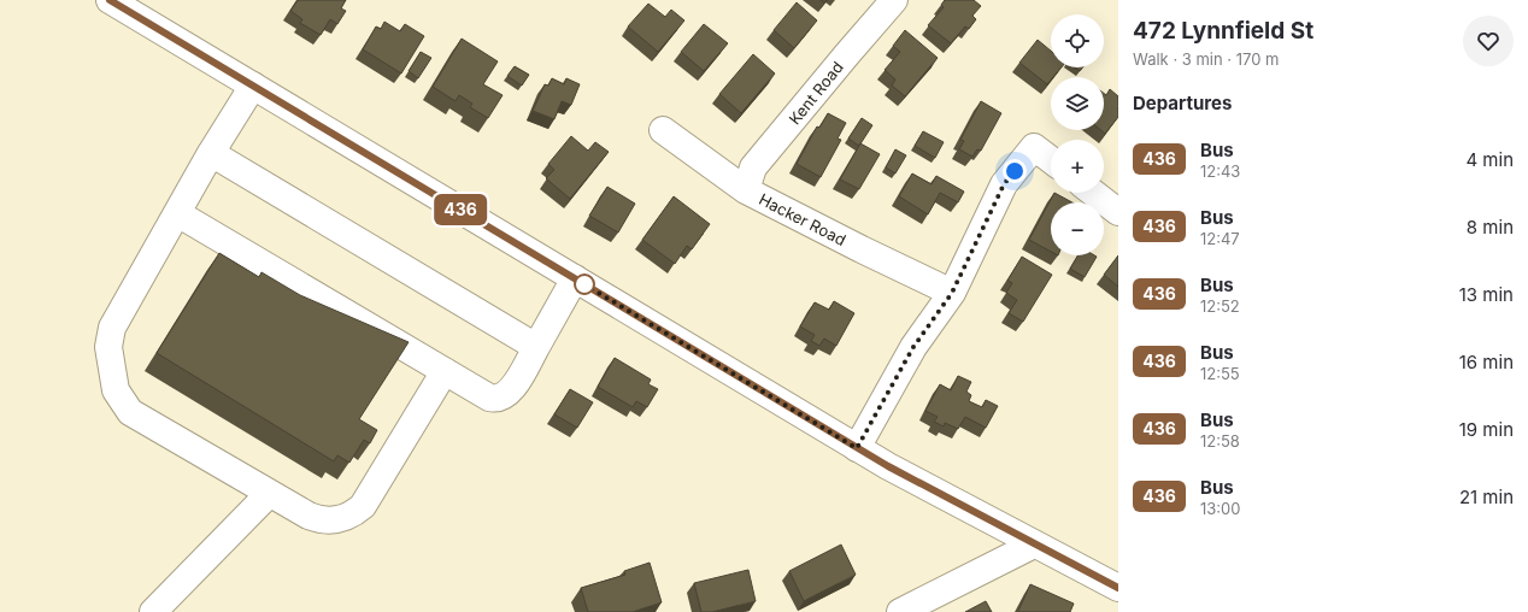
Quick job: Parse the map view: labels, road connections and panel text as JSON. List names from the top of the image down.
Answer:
{
  "streets": {
    "main road": ["Kent Road", "Hacker Road"]
  },
  "crossings": [
    ["Kent Road", "Hacker Road"]
  ],
  "lines": ["bus line 436"],
  "page": {
    "on_map": "436",
    "heading": [
      ["472 Lynnfield St", "Walk · 3 min · 170 m"],
      "Departures"
    ],
    "map_buttons": ["+", "−"],
    "list": [
      {
        "mark": "436",
        "name": "Bus",
        "note": "12:43",
        "value": "4 min"
      },
      {
        "mark": "436",
        "name": "Bus",
        "note": "12:47",
        "value": "8 min"
      },
      {
        "mark": "436",
        "name": "Bus",
        "note": "12:52",
        "value": "13 min"
      },
      {
        "mark": "436",
        "name": "Bus",
        "note": "12:55",
        "value": "16 min"
      },
      {
        "mark": "436",
        "name": "Bus",
        "note": "12:58",
        "value": "19 min"
      },
      {
        "mark": "436",
        "name": "Bus",
        "note": "13:00",
        "value": "21 min"
      }
    ]
  }
}
